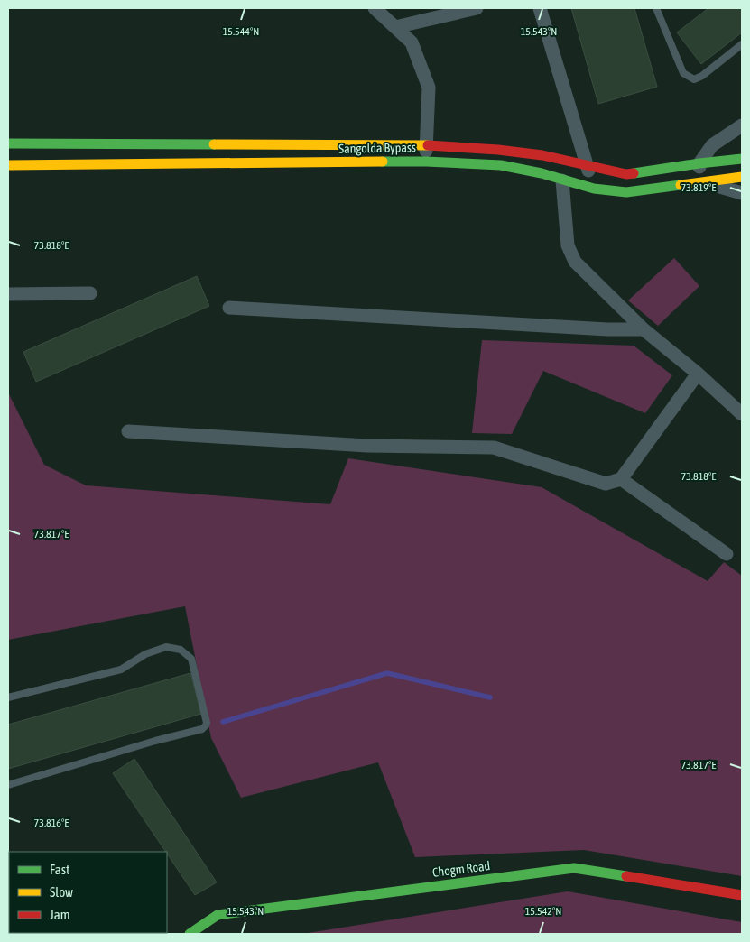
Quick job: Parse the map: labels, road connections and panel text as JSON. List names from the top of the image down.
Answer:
{
  "streets": {
    "main road": ["Sangolda Bypass", "Chogm Road"]
  },
  "legend": ["Fast", "Slow", "Jam"],
  "coordinates": [
    "15.544°N",
    "15.543°N",
    "73.819°E",
    "73.818°E",
    "73.817°E",
    "73.816°E",
    "15.542°N"
  ]
}
